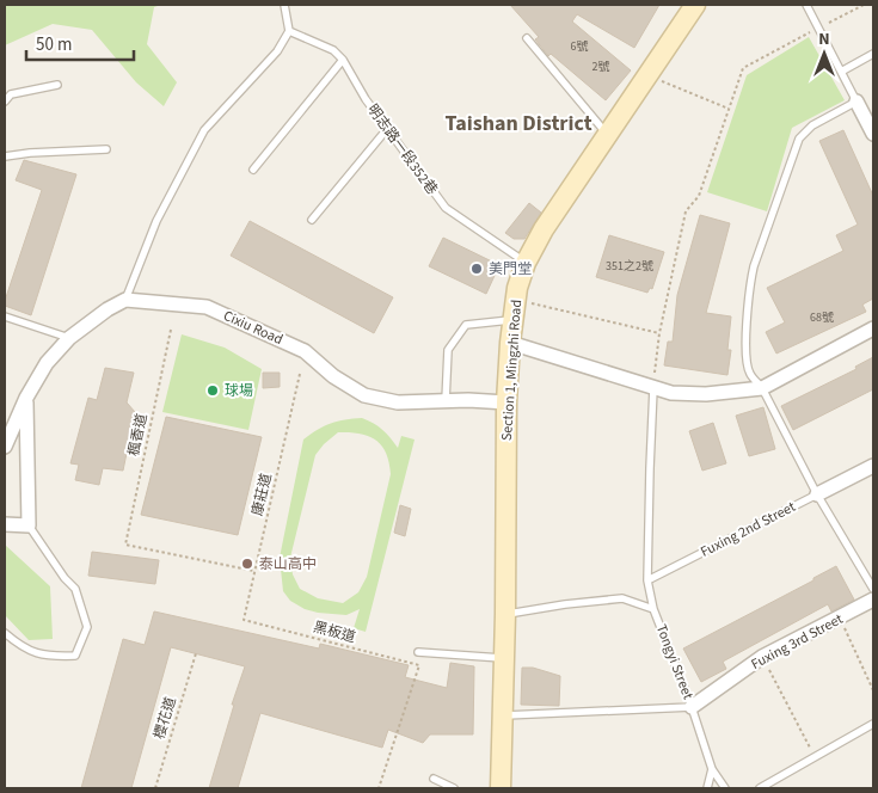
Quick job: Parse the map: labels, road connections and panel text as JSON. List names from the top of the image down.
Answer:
{
  "streets": {
    "main road": ["Section 1, Mingzhi Road"],
    "street": ["Cixiu Road", "Fuxing 2nd Street", "Fuxing 3rd Street"],
    "lane": ["明志路一段352巷", "Tongyi Street"],
    "path": [
      "楓香道",
      "康莊道",
      "黑板道",
      "櫻花道"
    ]
  },
  "crossings": [
    ["明志路一段352巷", "Section 1, Mingzhi Road"],
    ["Cixiu Road", "Section 1, Mingzhi Road"],
    ["Section 1, Mingzhi Road", "Tongyi Street"],
    ["楓香道", "康莊道"],
    ["康莊道", "黑板道"],
    ["Fuxing 3rd Street", "Tongyi Street"]
  ],
  "districts": ["Taishan District"],
  "places": ["美門堂", "球場", "泰山高中"],
  "house_numbers": [
    "6號",
    "2號",
    "351之2號",
    "68號"
  ],
  "scale_bar": "50 m",
  "north": "top"
}
